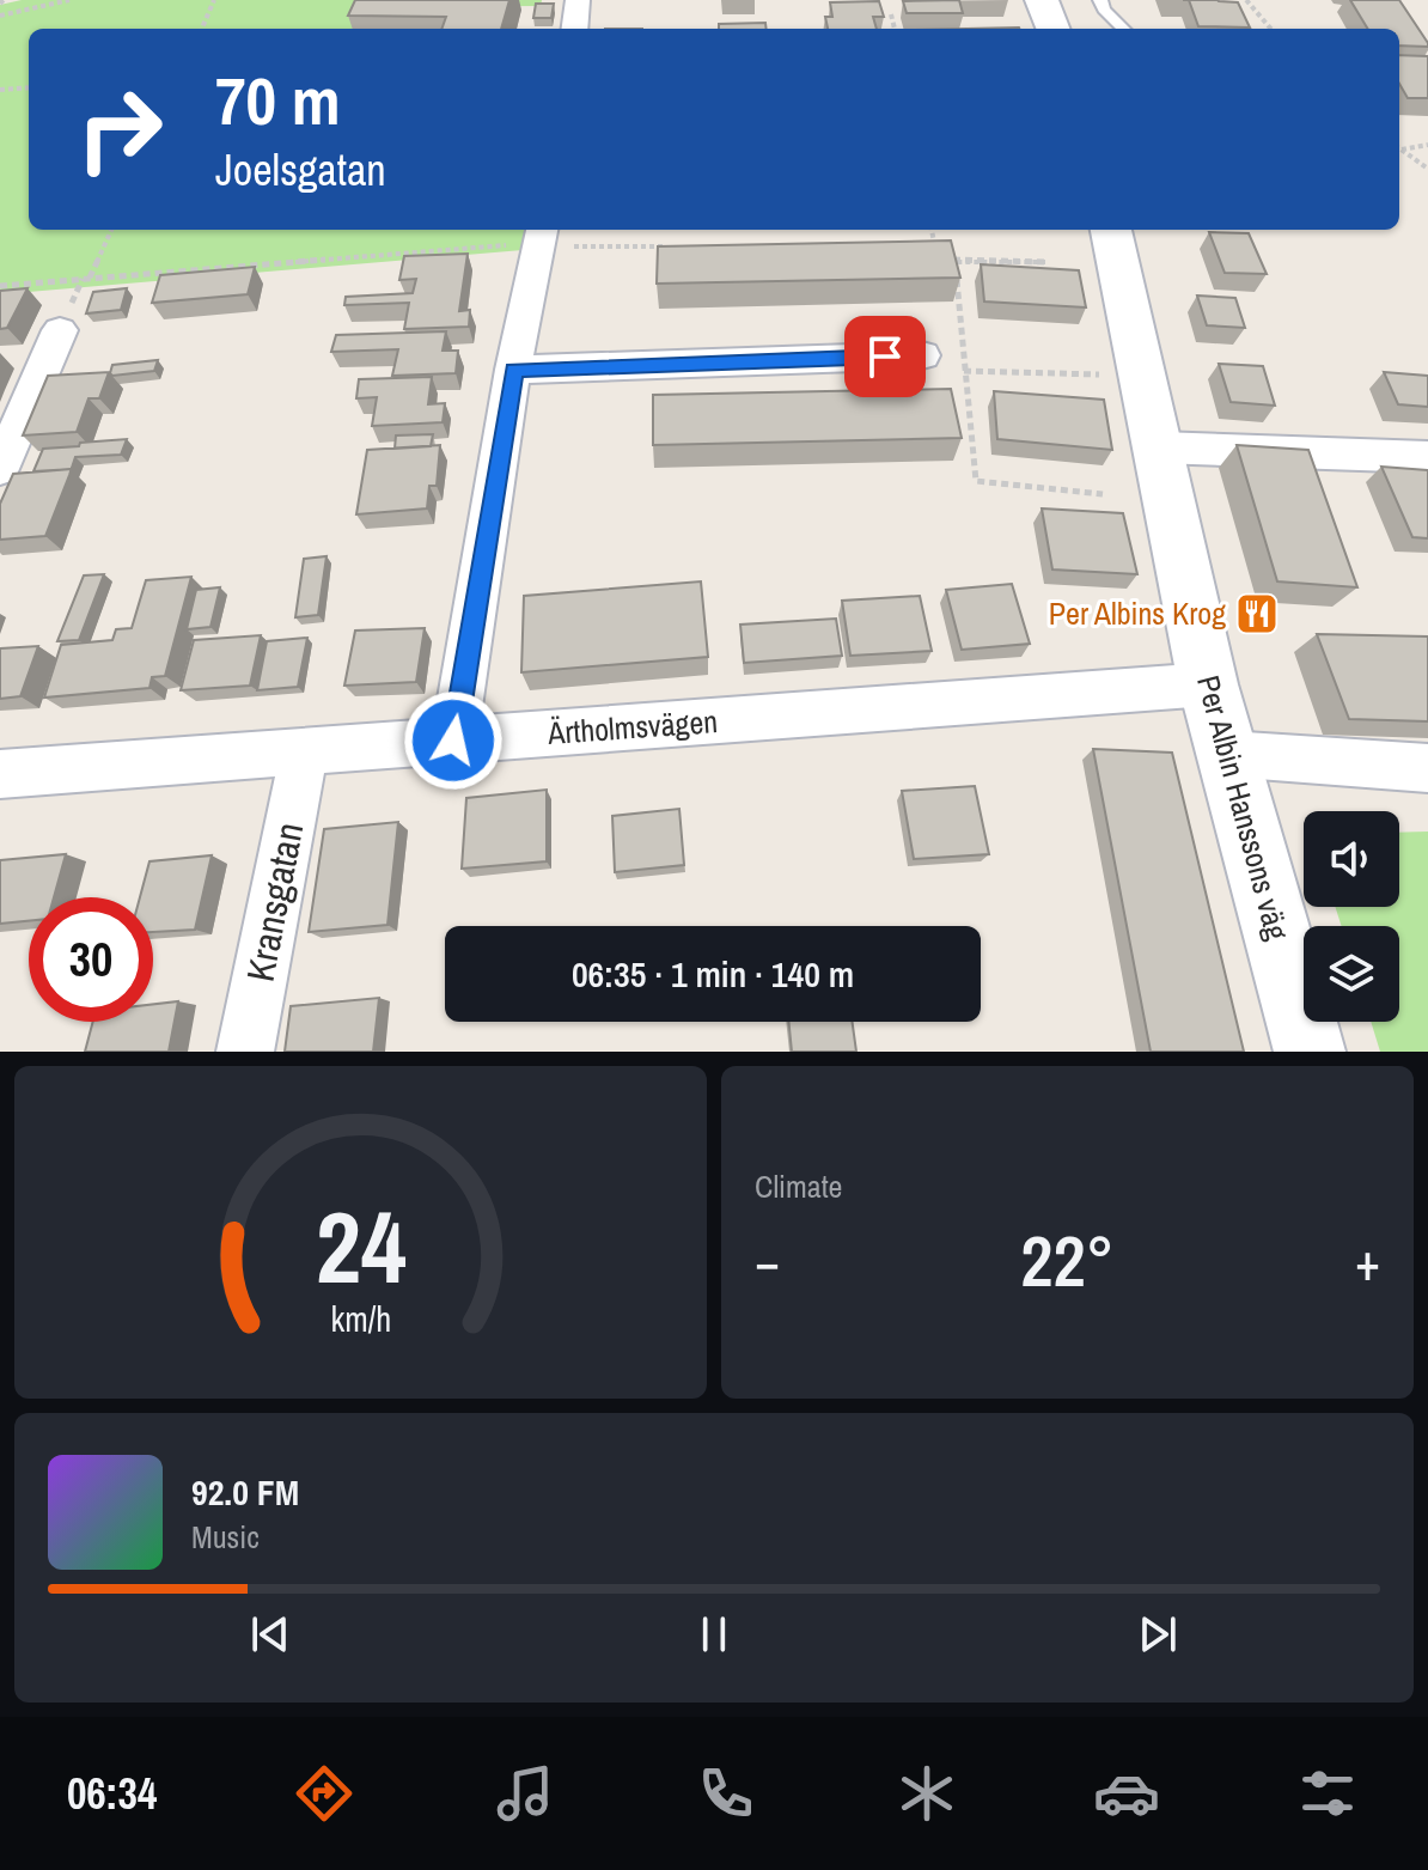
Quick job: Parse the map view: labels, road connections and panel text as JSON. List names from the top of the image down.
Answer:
{
  "streets": {
    "street": ["Ärtholmsvägen", "Per Albin Hanssons väg", "Kransgatan"]
  },
  "crossings": [
    ["Ärtholmsvägen", "Per Albin Hanssons väg"],
    ["Ärtholmsvägen", "Kransgatan"]
  ],
  "places": {
    "restaurant": ["Per Albins Krog"]
  },
  "page": {
    "turn": ["70 m", "Joelsgatan"],
    "limit": "30",
    "trip": "06:35 · 1 min · 140 m",
    "tile": "Climate",
    "heat": ["−", "22°", "+"],
    "song": ["92.0 FM", "Music"],
    "tabs": "06:34",
    "gauge": ["24", "km/h"]
  }
}
